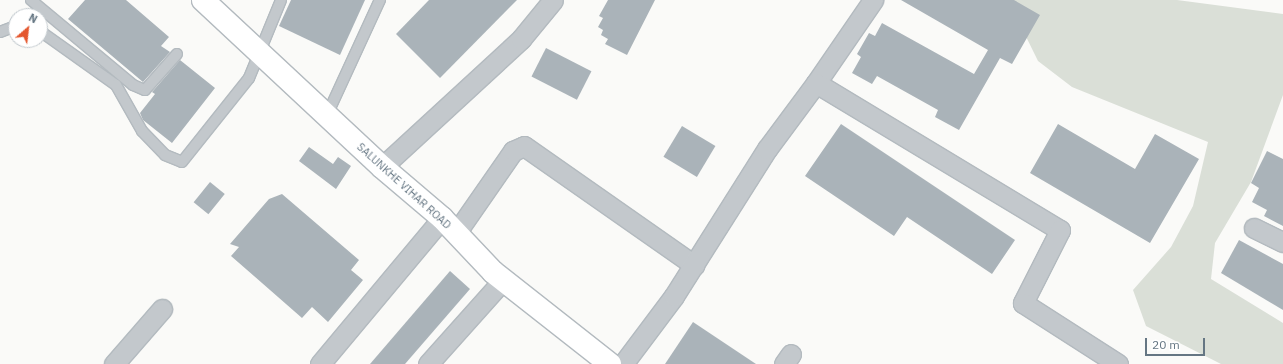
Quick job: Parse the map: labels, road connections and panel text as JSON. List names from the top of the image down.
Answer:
{
  "streets": {
    "street": ["SALUNKHE VIHAR ROAD"]
  },
  "scale_bar": "20 m",
  "north": "top right"
}
